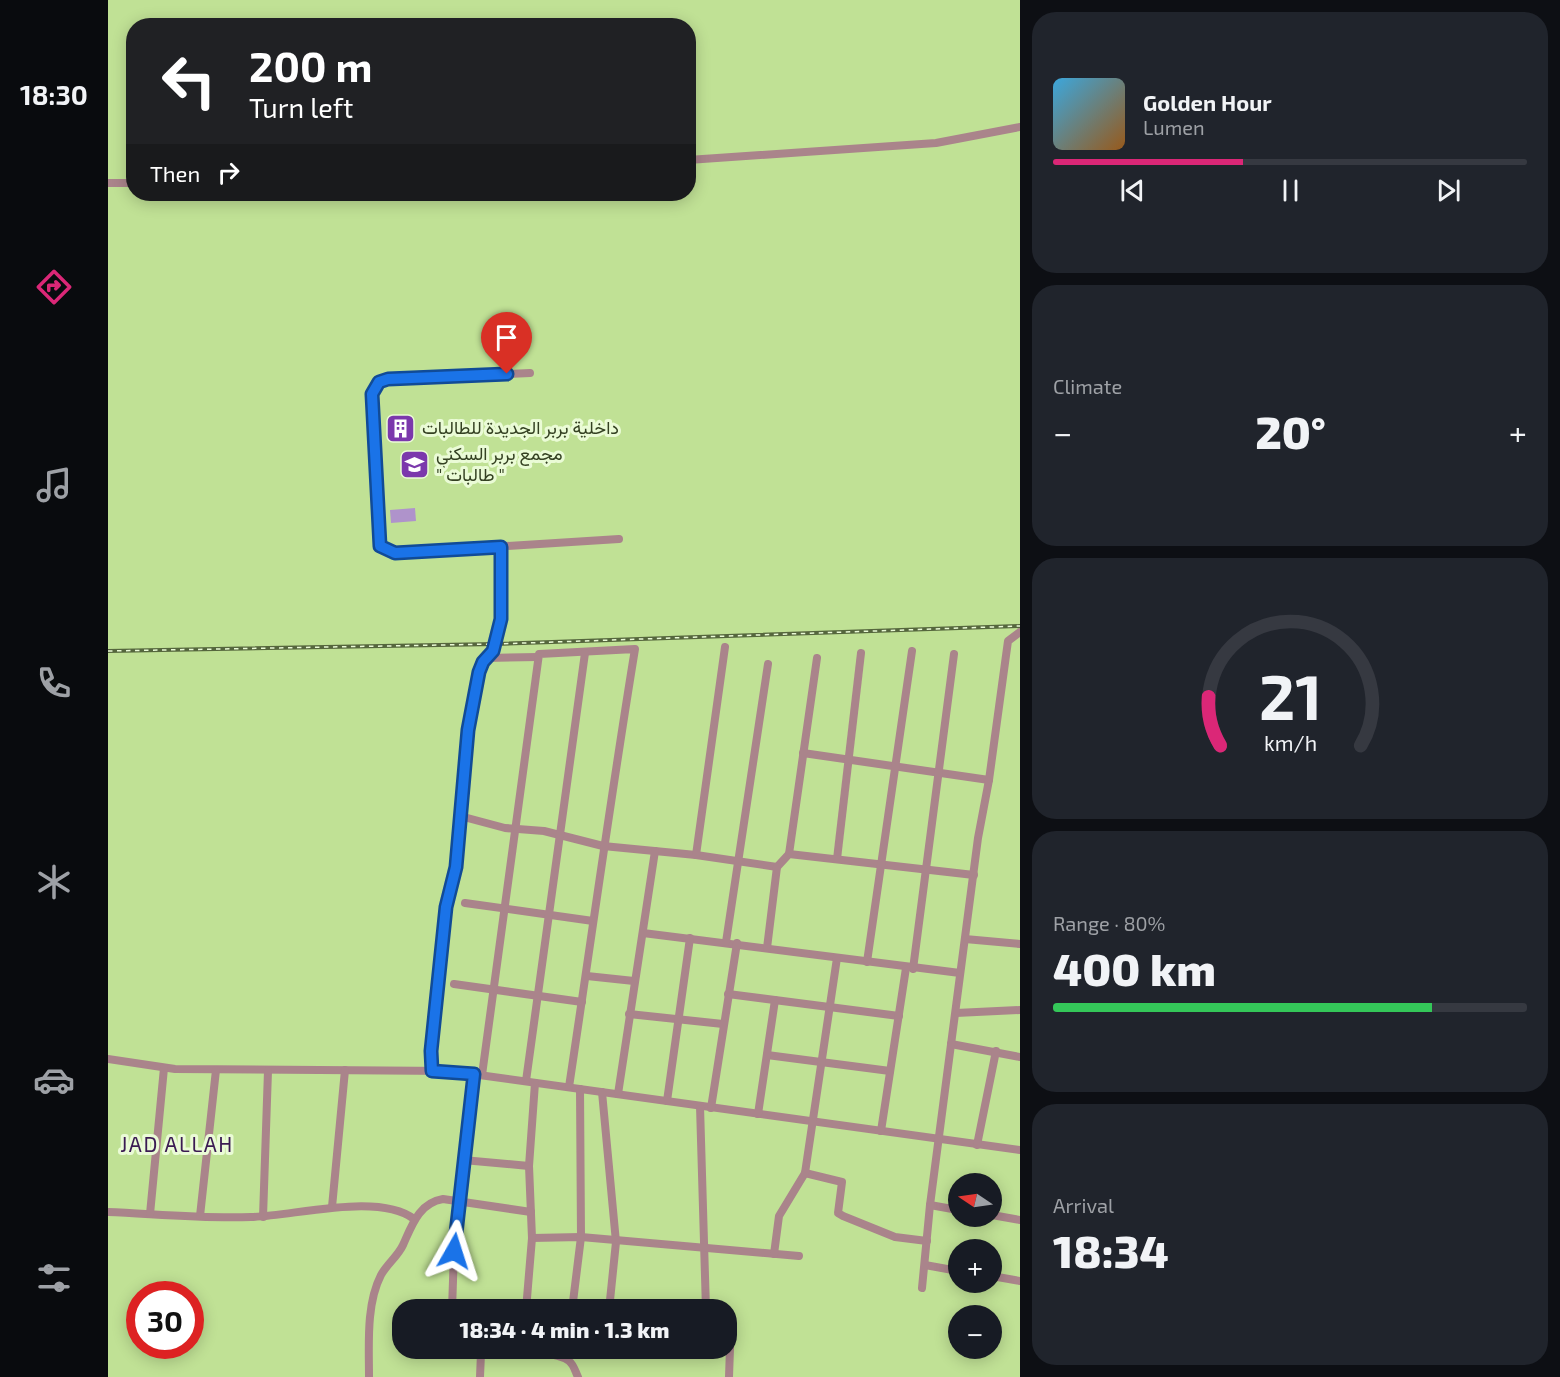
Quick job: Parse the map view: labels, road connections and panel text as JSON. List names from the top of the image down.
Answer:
{
  "districts": ["JAD ALLAH"],
  "places": {
    "building": ["داخلية بربر الجديدة للطالبات"],
    "school or university": ["مجمع بربر السكني \" طالبات \""]
  },
  "north": "left",
  "page": {
    "tabs": "18:30",
    "turn": ["200 m", "Turn left"],
    "song": ["Golden Hour", "Lumen"],
    "then": "Then",
    "tile": [
      "Climate",
      ["Range · 80%", "400 km"],
      ["Arrival", "18:34"]
    ],
    "heat": ["−", "20°", "+"],
    "map_buttons": ["+", "−"],
    "limit": "30",
    "trip": "18:34 · 4 min · 1.3 km",
    "gauge": ["21", "km/h"]
  }
}
